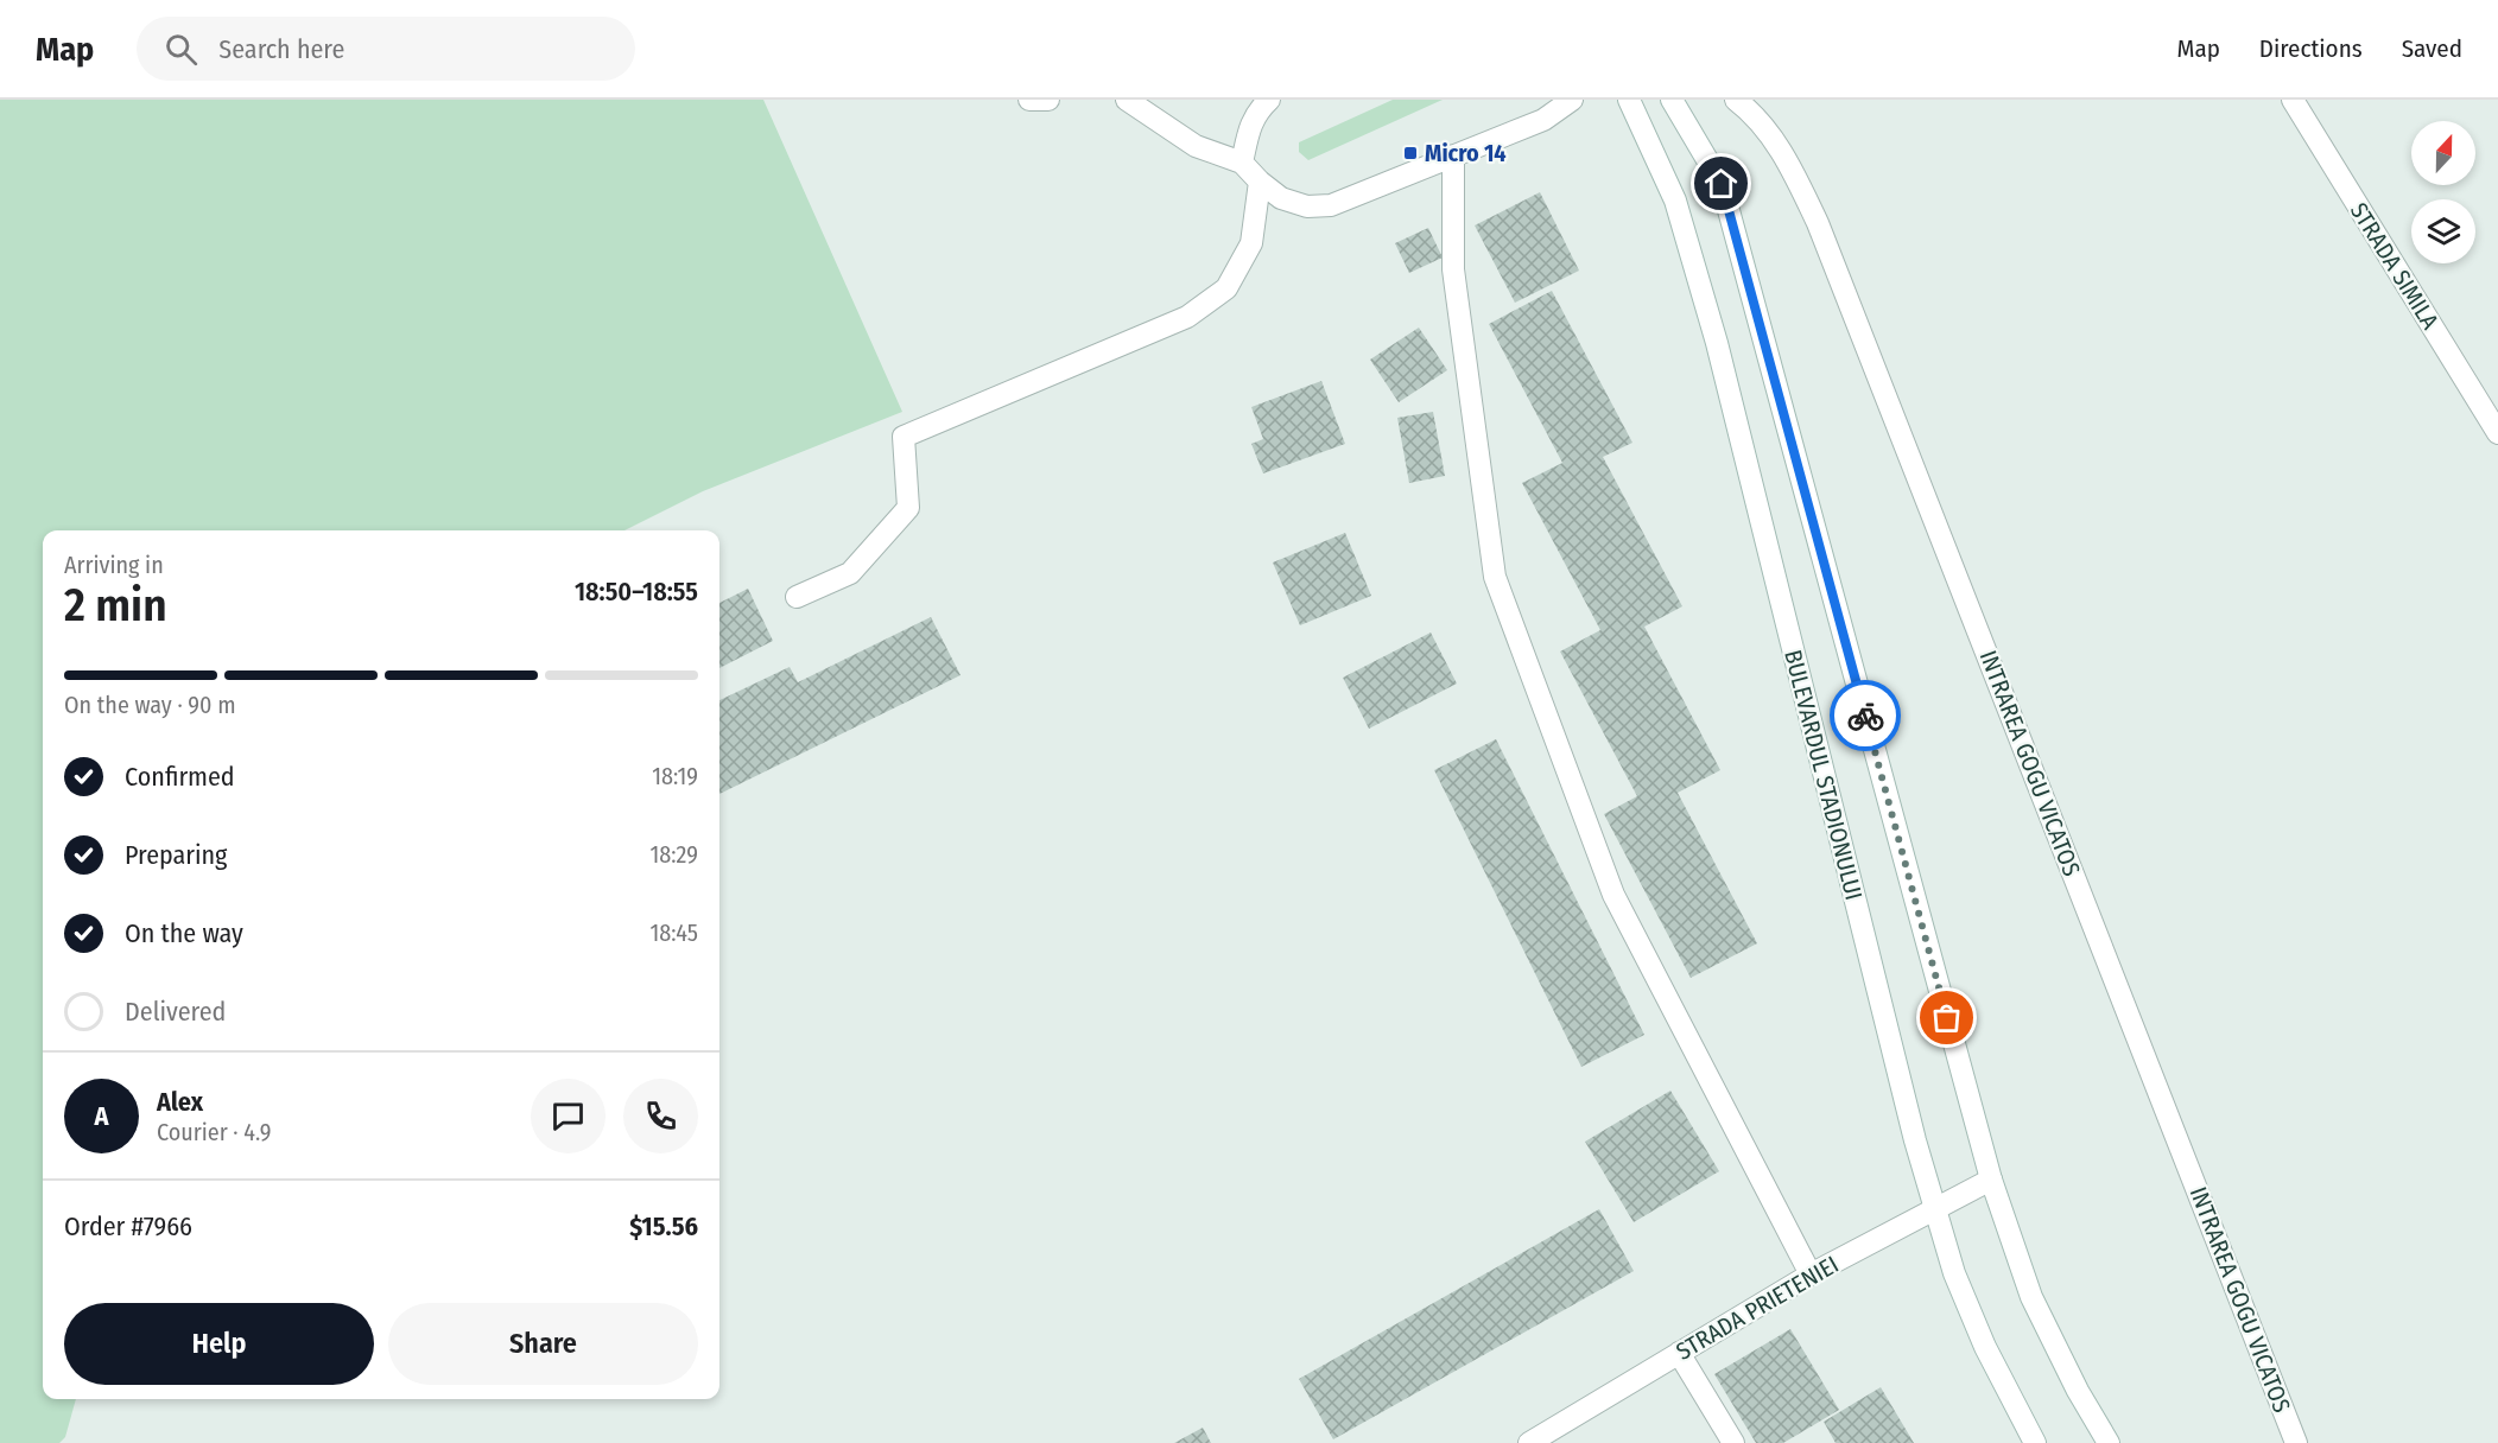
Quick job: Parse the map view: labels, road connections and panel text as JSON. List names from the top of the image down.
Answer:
{
  "streets": {
    "main road": [
      "STRADA SIMILA",
      "INTRAREA GOGU VICATOS",
      "BULEVARDUL STADIONULUI",
      "STRADA PRIETENIEI"
    ]
  },
  "crossings": [
    ["BULEVARDUL STADIONULUI", "STRADA PRIETENIEI"]
  ],
  "places": {
    "transit": ["Micro 14"]
  },
  "north": "top",
  "page": {
    "header": "Map",
    "search": "Search here",
    "nav": ["Map", "Directions", "Saved"],
    "heading": ["2 min", "Arriving in", "18:50–18:55"],
    "panel": [
      "Alex",
      "Courier · 4.9",
      "Order #7966",
      "$15.56"
    ],
    "bar": "On the way · 90 m",
    "list": [
      ["Confirmed", "18:19"],
      ["Preparing", "18:29"],
      ["On the way", "18:45"],
      "Delivered"
    ],
    "round": "A",
    "buttons": ["Help", "Share"]
  }
}
